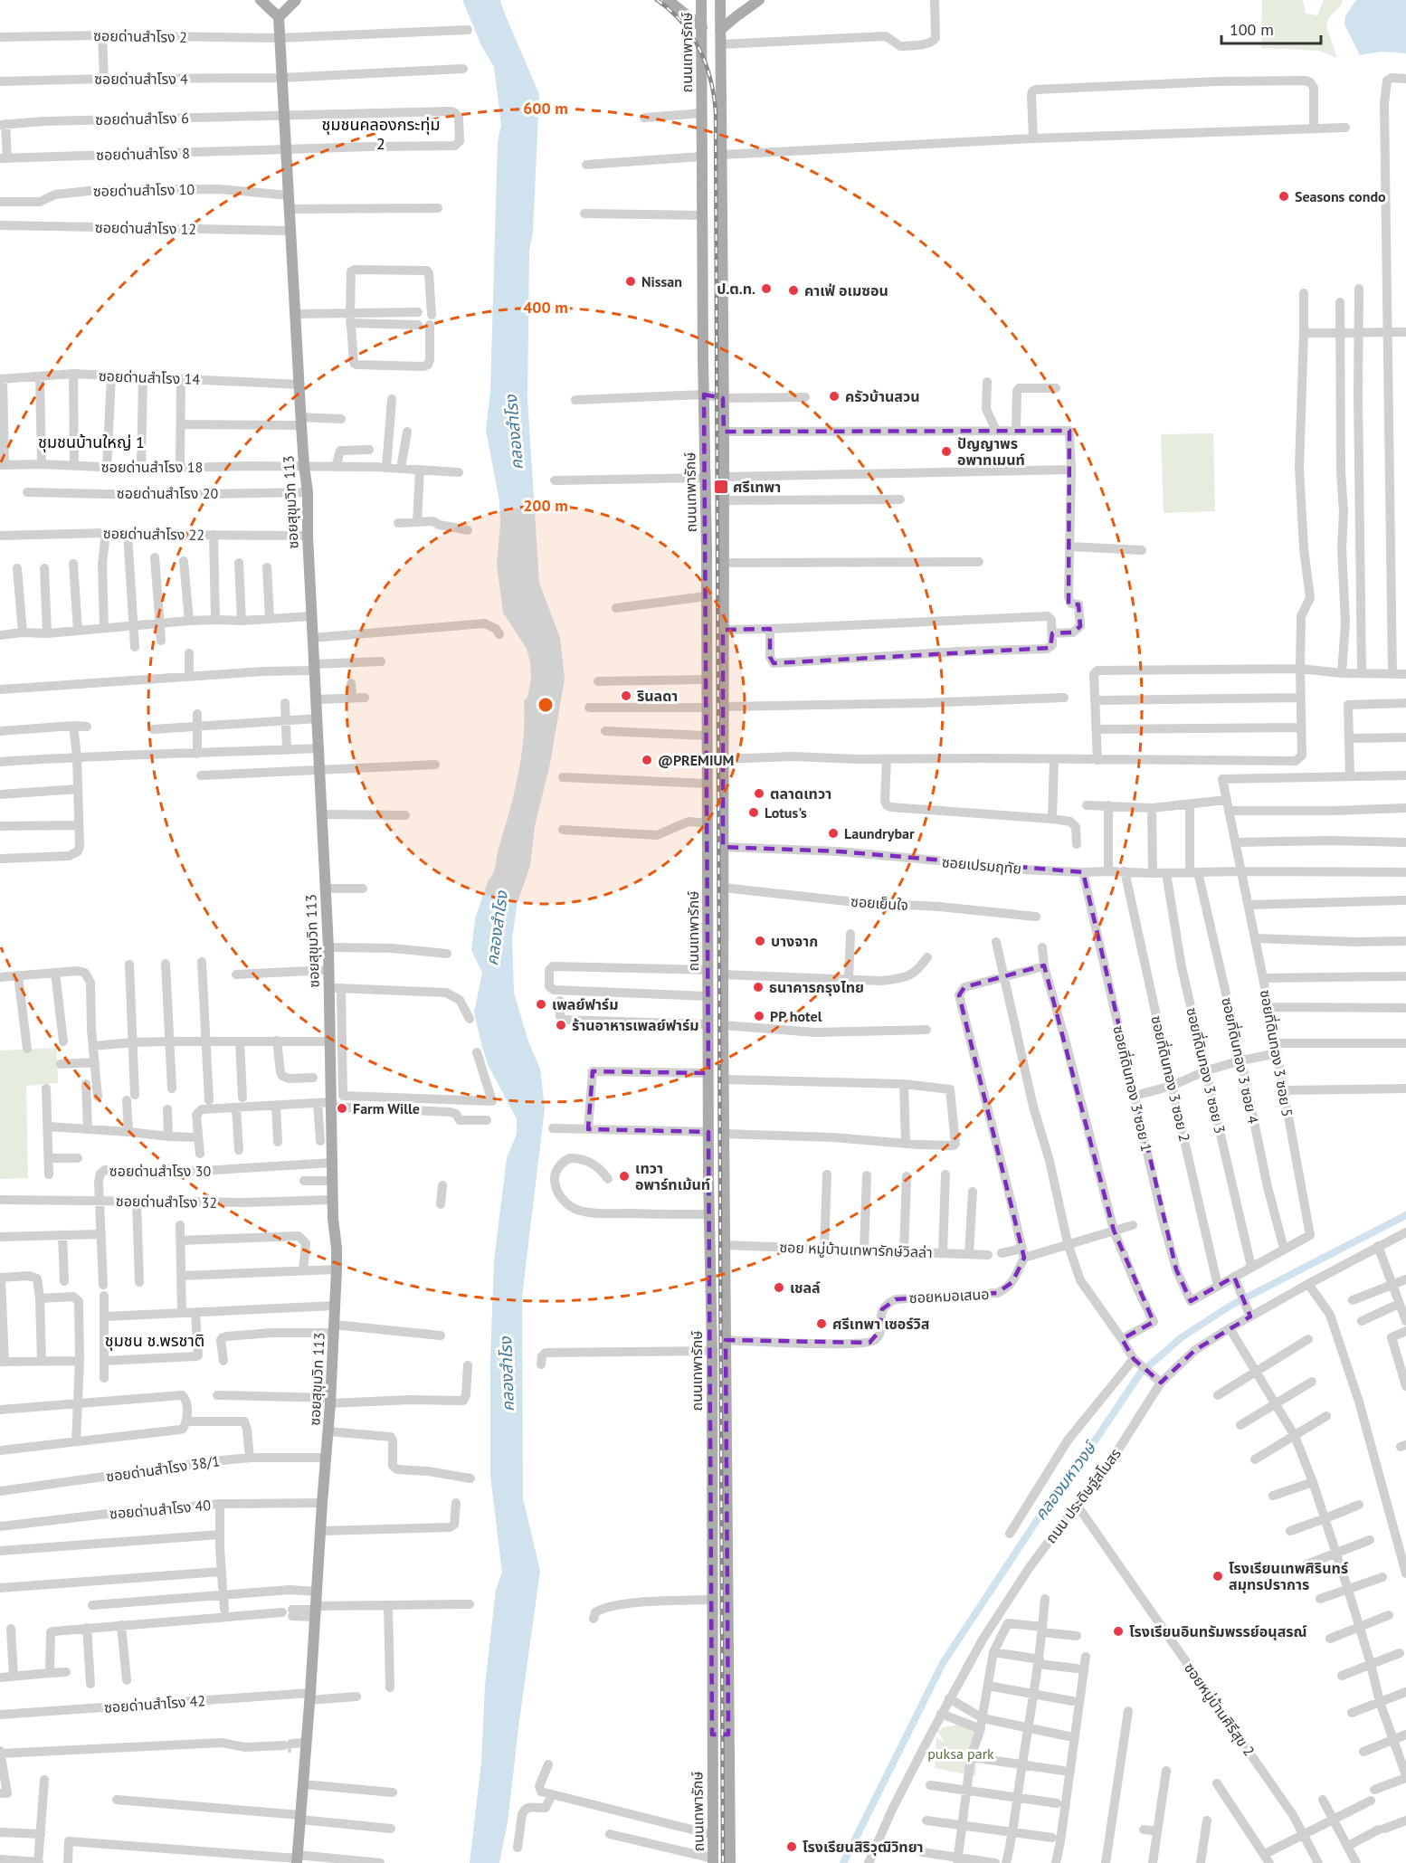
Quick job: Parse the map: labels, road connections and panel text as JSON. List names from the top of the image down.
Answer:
{
  "streets": {
    "main road": ["ถนนเทพารักษ์", "ซอยสุขุมวิท 113"],
    "street": [
      "ซอยด่านสำโรง 2",
      "ซอยด่านสำโรง 4",
      "ซอยด่านสำโรง 6",
      "ซอยด่านสำโรง 8",
      "ซอยด่านสำโรง 10",
      "ซอยด่านสำโรง 12",
      "ซอยด่านสำโรง 14",
      "ซอยด่านสำโรง 18",
      "ซอยด่านสำโรง 20",
      "ซอยด่านสำโรง 22",
      "ซอยเปรมฤทัย",
      "ซอยเย็นใจ",
      "ซอยที่ดินทอง 3 ซอย 5",
      "ซอยที่ดินทอง 3 ซอย 4",
      "ซอยที่ดินทอง 3 ซอย 3",
      "ซอยที่ดินทอง 3 ซอย 2",
      "ซอยที่ดินทอง 3 ซอย 1",
      "ซอยด่านสำโรง 30",
      "ซอยด่านสำโรง 32",
      "ซอย หมู่บ้านเทพารักษ์วิลล่า",
      "ซอยหมอเสนอ",
      "ซอยด่านสำโรง 38/1",
      "ถนน ประดิษฐ์สโมสร",
      "ซอยด่านสำโรง 40",
      "ซอยด่านสำโรง 42",
      "ซอยหมู่บ้านศิรีสุข 2"
    ]
  },
  "crossings": [
    ["ซอยด่านสำโรง 2", "ซอยสุขุมวิท 113"],
    ["ถนนเทพารักษ์", "ซอยเปรมฤทัย"],
    ["ถนนเทพารักษ์", "ซอยเย็นใจ"],
    ["ถนนเทพารักษ์", "ซอย หมู่บ้านเทพารักษ์วิลล่า"],
    ["ถนนเทพารักษ์", "ซอยหมอเสนอ"],
    ["ซอยด่านสำโรง 4", "ซอยสุขุมวิท 113"],
    ["ซอยด่านสำโรง 6", "ซอยด่านสำโรง 8"],
    ["ซอยด่านสำโรง 6", "ซอยสุขุมวิท 113"],
    ["ซอยด่านสำโรง 8", "ซอยสุขุมวิท 113"],
    ["ซอยด่านสำโรง 10", "ซอยสุขุมวิท 113"],
    ["ซอยด่านสำโรง 12", "ซอยสุขุมวิท 113"],
    ["ซอยด่านสำโรง 14", "ซอยสุขุมวิท 113"],
    ["ซอยด่านสำโรง 18", "ซอยสุขุมวิท 113"],
    ["ซอยด่านสำโรง 20", "ซอยสุขุมวิท 113"],
    ["ซอยสุขุมวิท 113", "ซอยด่านสำโรง 22"],
    ["ซอยสุขุมวิท 113", "ซอยด่านสำโรง 30"],
    ["ซอยสุขุมวิท 113", "ซอยด่านสำโรง 32"],
    ["ซอยสุขุมวิท 113", "ซอยด่านสำโรง 38/1"],
    ["ซอยสุขุมวิท 113", "ซอยด่านสำโรง 40"],
    ["ซอยสุขุมวิท 113", "ซอยด่านสำโรง 42"],
    ["ซอยเปรมฤทัย", "ซอยที่ดินทอง 3 ซอย 5"],
    ["ซอยเปรมฤทัย", "ซอยที่ดินทอง 3 ซอย 4"],
    ["ซอยเปรมฤทัย", "ซอยที่ดินทอง 3 ซอย 3"],
    ["ซอยเปรมฤทัย", "ซอยที่ดินทอง 3 ซอย 2"],
    ["ซอยเปรมฤทัย", "ซอยที่ดินทอง 3 ซอย 1"],
    ["ซอยที่ดินทอง 3 ซอย 5", "ซอยที่ดินทอง 3 ซอย 4"],
    ["ซอยที่ดินทอง 3 ซอย 2", "ซอยที่ดินทอง 3 ซอย 1"],
    ["ซอยด่านสำโรง 30", "ซอยด่านสำโรง 32"],
    ["ถนน ประดิษฐ์สโมสร", "ซอยหมู่บ้านศิรีสุข 2"]
  ],
  "districts": ["ชุมชนคลองกระทุ่ม 2", "ชุมชนบ้านใหญ่ 1", "ชุมชน ช.พรชาติ"],
  "water": ["คลองสำโรง", "คลองมหาวงษ์"],
  "parks": ["puksa park"],
  "places": {
    "other": [
      "Seasons condo",
      "Nissan",
      "ป.ต.ท.",
      "คาเฟ่ อเมซอน",
      "ครัวบ้านสวน",
      "ปัญญาพร อพาทเมนท์",
      "รินลดา",
      "@PREMIUM",
      "ตลาดเทวา",
      "Lotus's",
      "Laundrybar",
      "บางจาก",
      "ธนาคารกรุงไทย",
      "เพลย์ฟาร์ม",
      "PP hotel",
      "ร้านอาหารเพลย์ฟาร์ม",
      "Farm Wille",
      "เทวา อพาร์ทเม้นท์",
      "เชลล์",
      "ศรีเทพา เซอร์วิส",
      "โรงเรียนเทพศิรินทร์ สมุทรปราการ",
      "โรงเรียนอินทรัมพรรย์อนุสรณ์",
      "โรงเรียนสิริวุฒิวิทยา"
    ],
    "transit": ["ศรีเทพา"]
  },
  "scale_bar": "100 m",
  "rings": ["600 m", "400 m", "200 m"]
}
